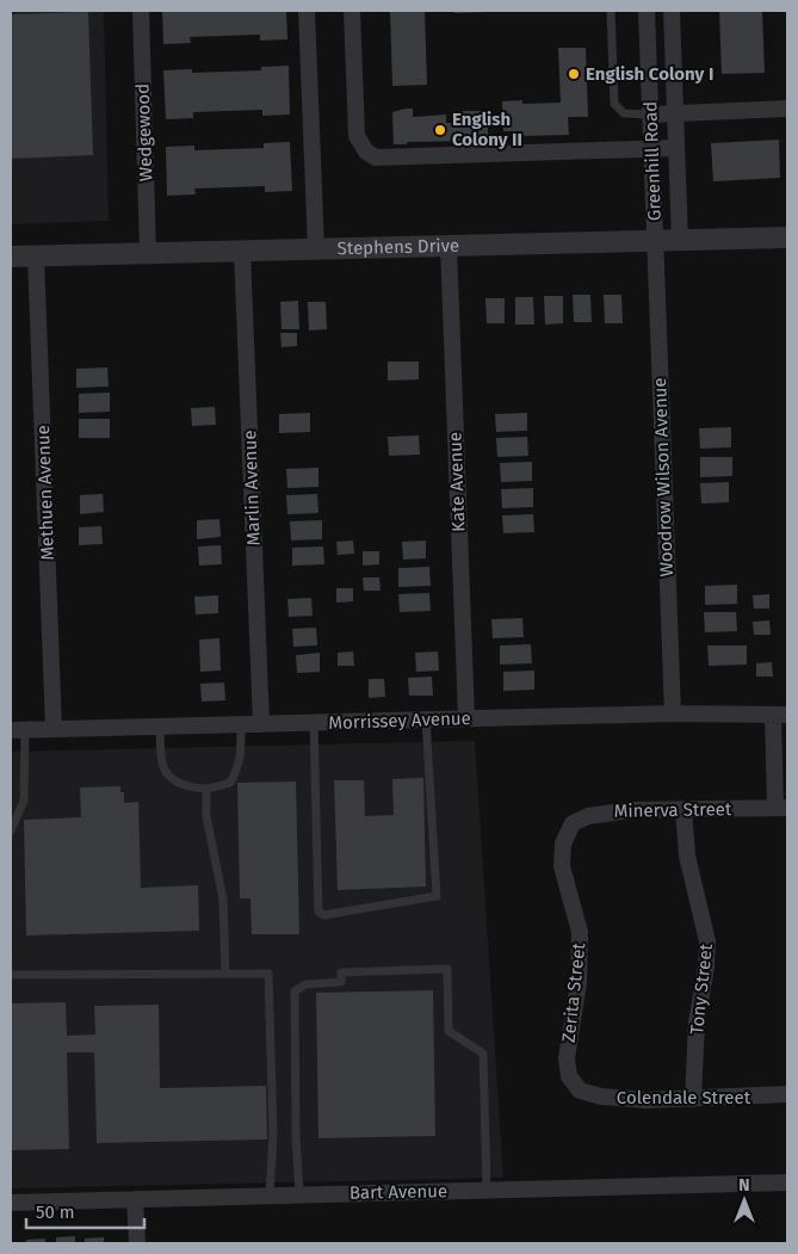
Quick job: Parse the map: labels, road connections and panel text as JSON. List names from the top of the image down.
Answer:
{
  "streets": {
    "street": [
      "Wedgewood",
      "Greenhill Road",
      "Stephens Drive",
      "Woodrow Wilson Avenue",
      "Kate Avenue",
      "Marlin Avenue",
      "Methuen Avenue",
      "Morrissey Avenue",
      "Minerva Street",
      "Tony Street",
      "Zerita Street",
      "Colendale Street",
      "Bart Avenue"
    ]
  },
  "crossings": [
    ["Wedgewood", "Stephens Drive"],
    ["Greenhill Road", "Stephens Drive"],
    ["Greenhill Road", "Woodrow Wilson Avenue"],
    ["Stephens Drive", "Woodrow Wilson Avenue"],
    ["Stephens Drive", "Kate Avenue"],
    ["Stephens Drive", "Marlin Avenue"],
    ["Stephens Drive", "Methuen Avenue"],
    ["Woodrow Wilson Avenue", "Morrissey Avenue"],
    ["Kate Avenue", "Morrissey Avenue"],
    ["Marlin Avenue", "Morrissey Avenue"],
    ["Methuen Avenue", "Morrissey Avenue"],
    ["Morrissey Avenue", "Minerva Street"],
    ["Minerva Street", "Tony Street"],
    ["Minerva Street", "Zerita Street"],
    ["Tony Street", "Colendale Street"],
    ["Zerita Street", "Colendale Street"]
  ],
  "places": ["English Colony I", "English Colony II"],
  "scale_bar": "50 m",
  "north": "top"
}
